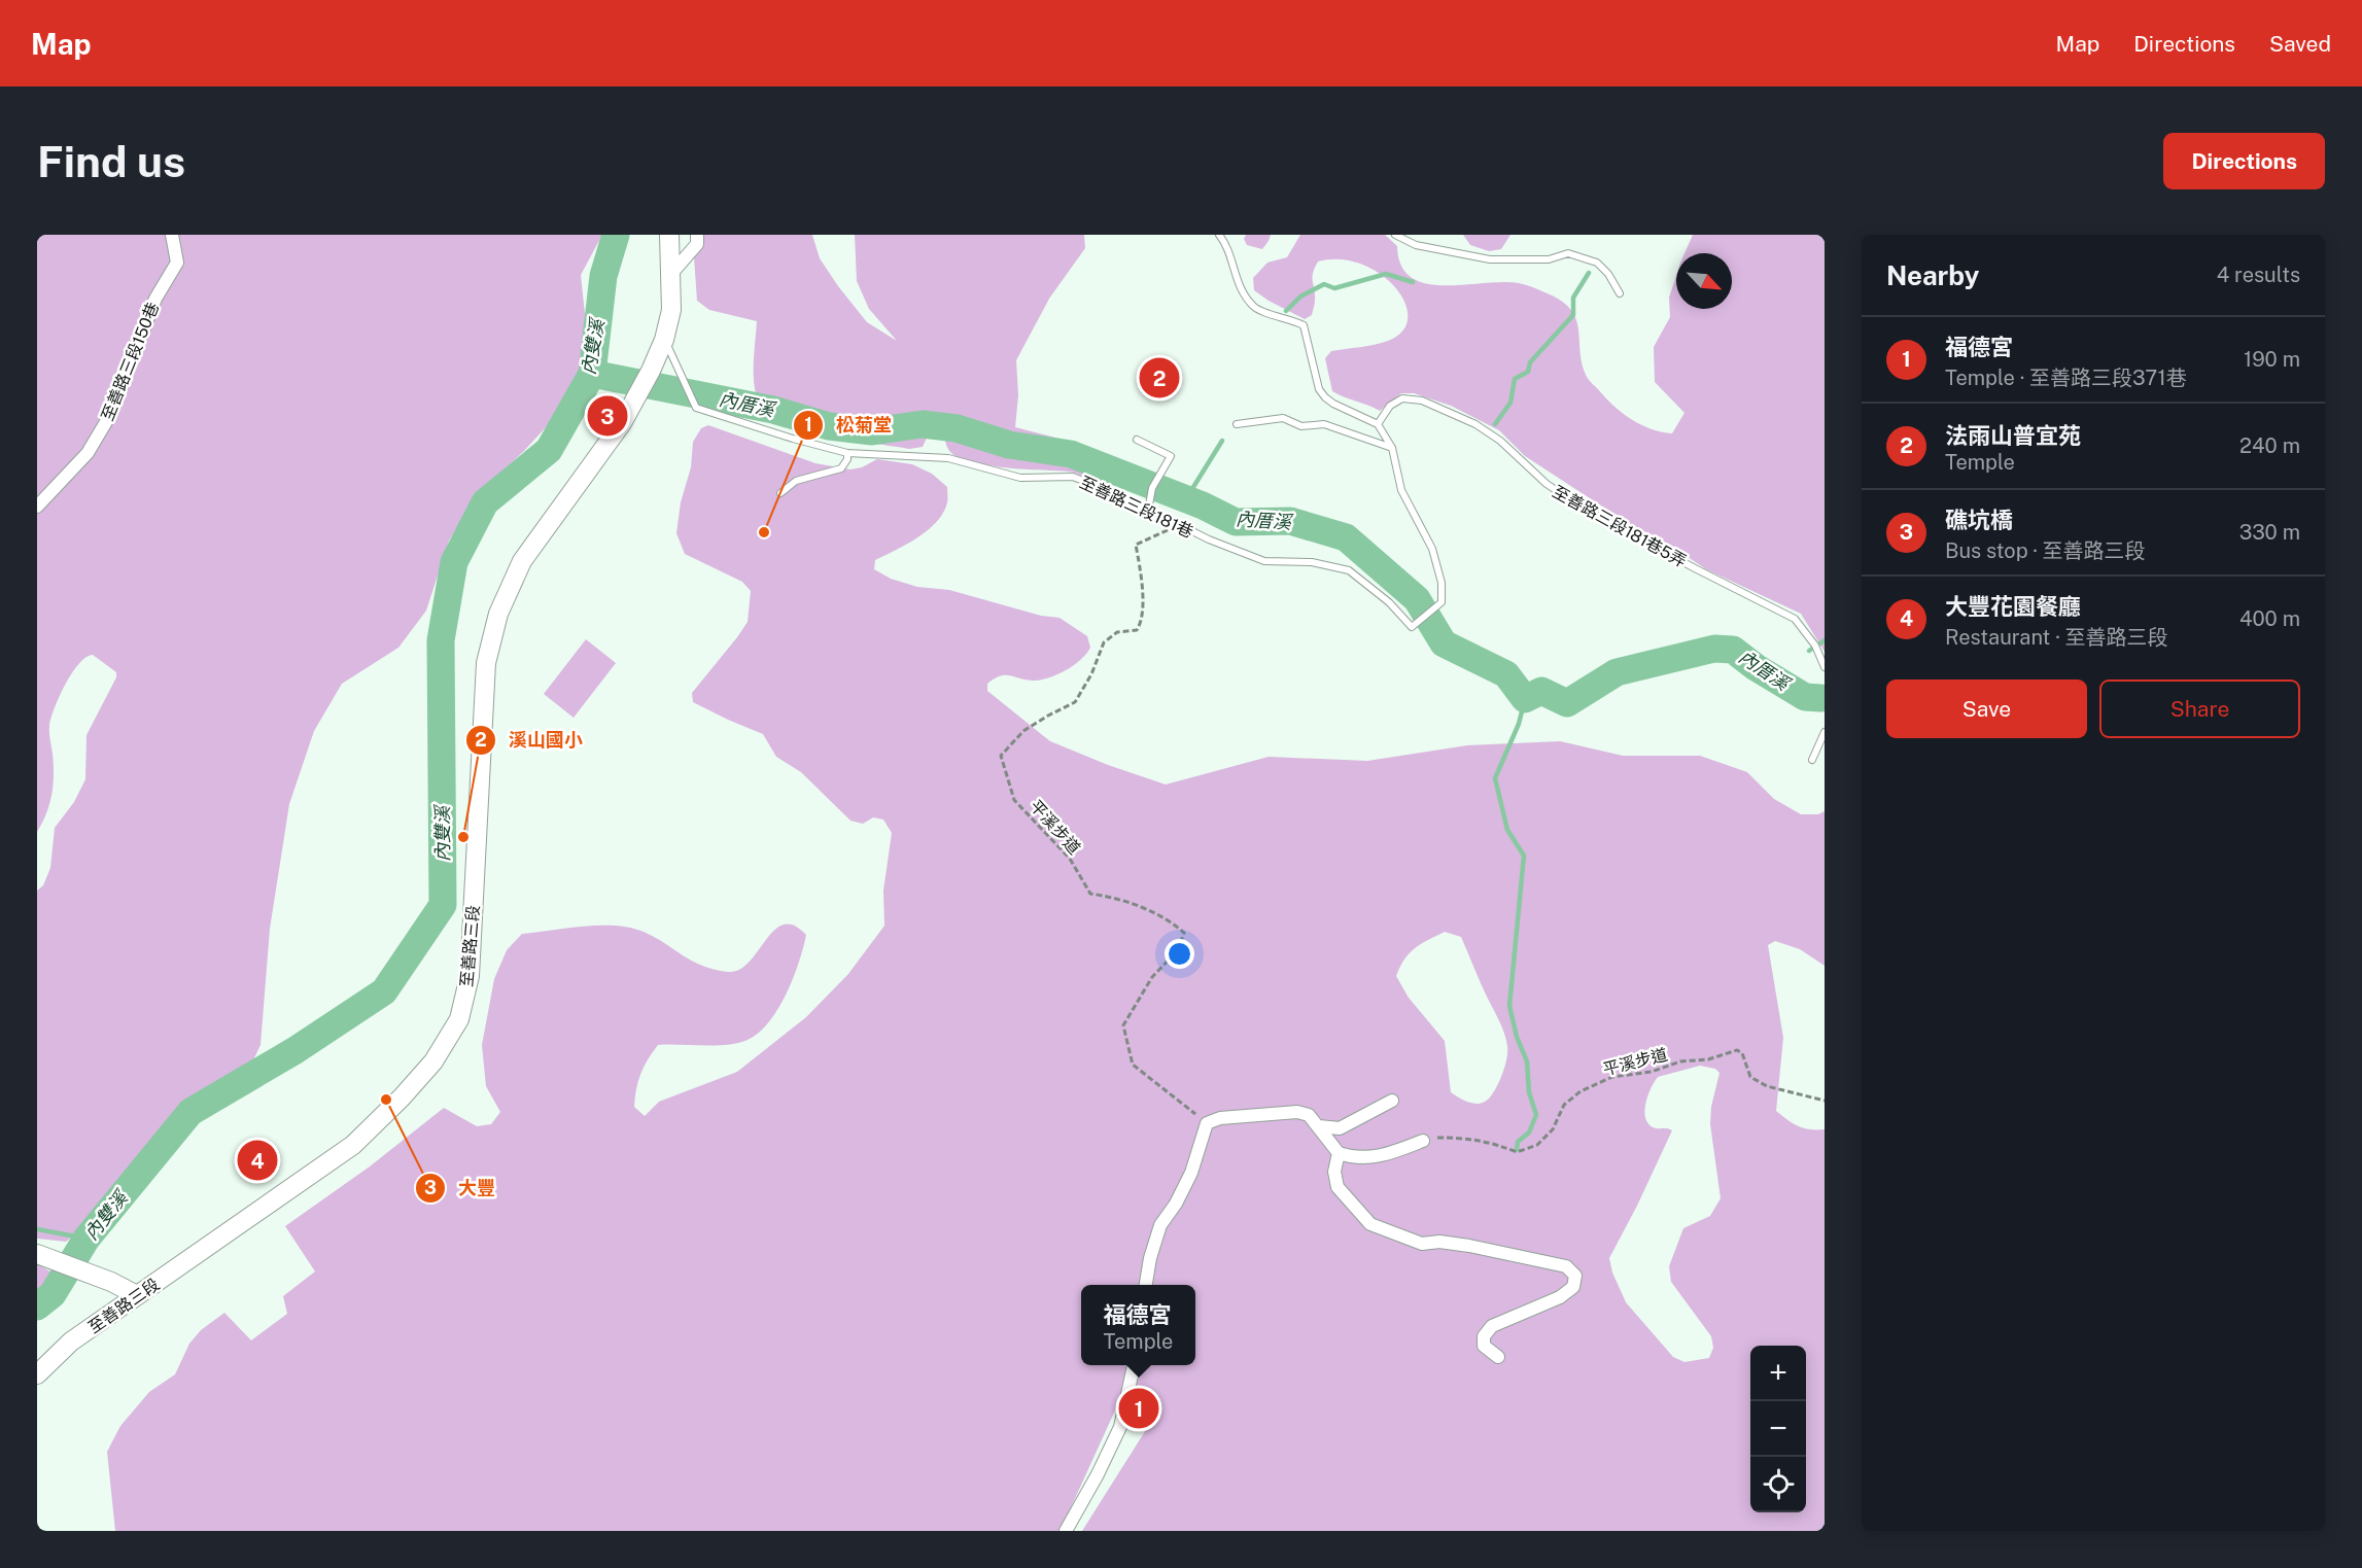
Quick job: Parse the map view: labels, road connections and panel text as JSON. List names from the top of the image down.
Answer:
{
  "streets": {
    "street": ["至善路三段150巷", "至善路三段"],
    "lane": ["至善路三段181巷", "至善路三段181巷5弄"],
    "path": ["平溪步道"]
  },
  "crossings": [
    ["至善路三段181巷", "平溪步道"],
    ["至善路三段181巷", "至善路三段"]
  ],
  "water": ["內雙溪", "內厝溪"],
  "places": ["松菊堂", "溪山國小", "大豐"],
  "north": "bottom right",
  "page": {
    "header": "Map",
    "nav": ["Map", "Directions", "Saved"],
    "buttons": [
      "Directions",
      ["Save", "Share"]
    ],
    "title": "Find us",
    "heading": ["Nearby", "4 results"],
    "list": [
      {
        "mark": "1",
        "name": "福德宮",
        "note": "Temple · 至善路三段371巷",
        "value": "190 m"
      },
      {
        "mark": "2",
        "name": "法雨山普宜苑",
        "note": "Temple",
        "value": "240 m"
      },
      {
        "mark": "3",
        "name": "礁坑橋",
        "note": "Bus stop · 至善路三段",
        "value": "330 m"
      },
      {
        "mark": "4",
        "name": "大豐花園餐廳",
        "note": "Restaurant · 至善路三段",
        "value": "400 m"
      }
    ],
    "pins": [
      "2",
      "3",
      "4",
      "1"
    ],
    "popup": ["福德宮", "Temple"],
    "map_buttons": ["+", "−"]
  }
}
